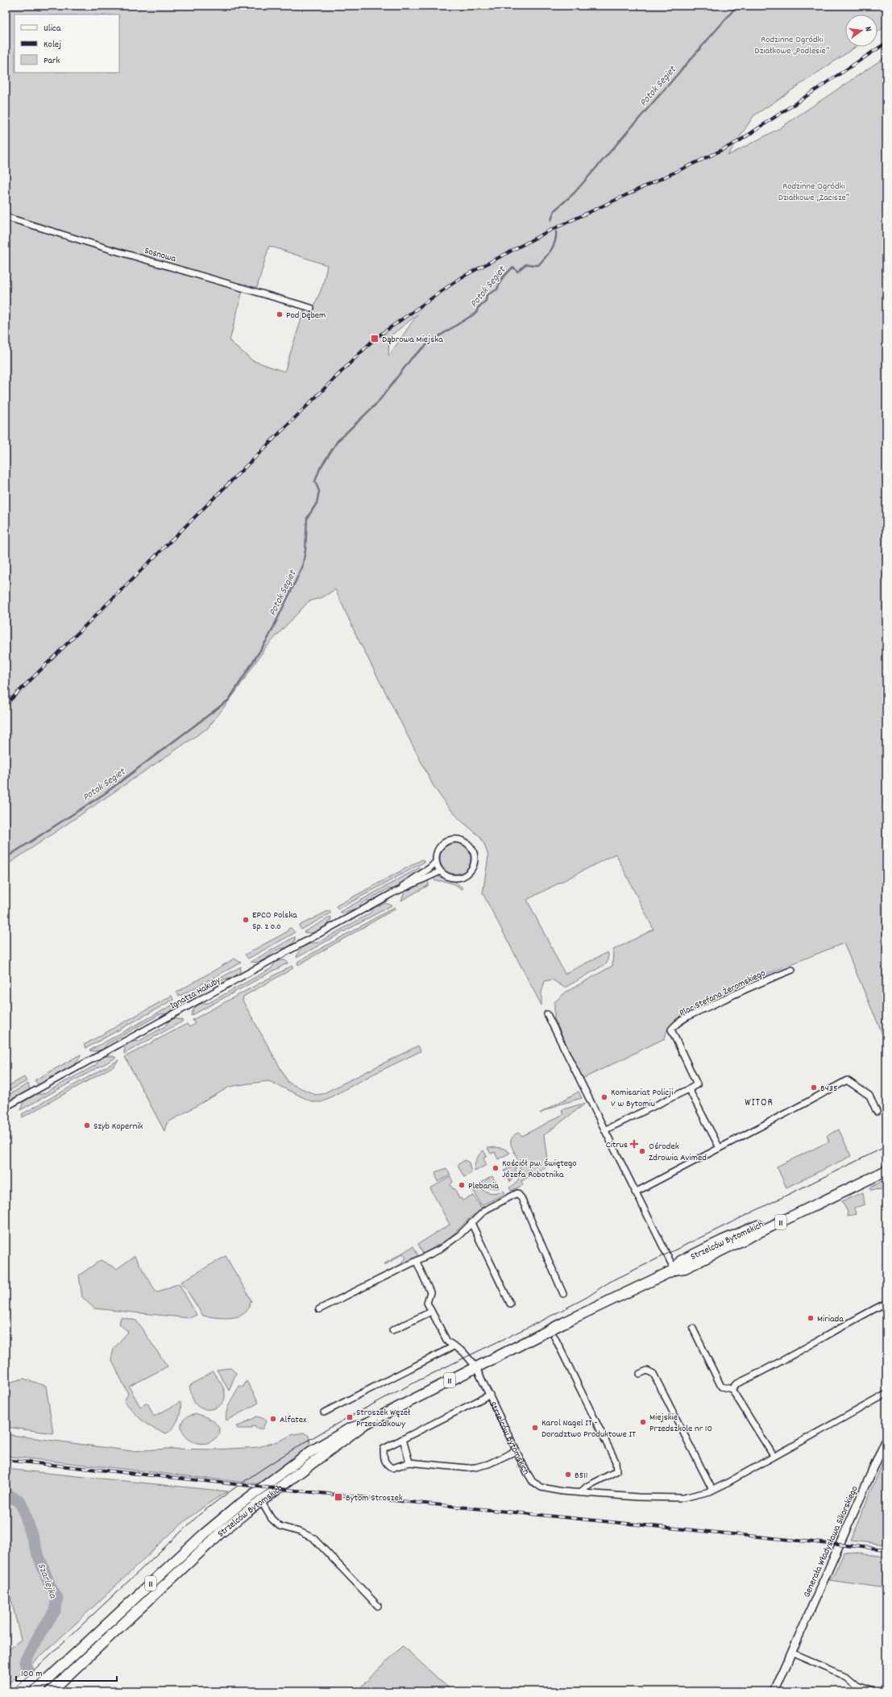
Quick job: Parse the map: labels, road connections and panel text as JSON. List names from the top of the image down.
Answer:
{
  "streets": {
    "highway": ["11", "Strzelców Bytomskich"],
    "street": [
      "Sosnowa",
      "Ignatza Hakuby",
      "Plac Stefana Żeromskiego",
      "Generała Władysława Sikorskiego"
    ]
  },
  "crossings": [
    ["11", "Strzelców Bytomskich"]
  ],
  "districts": ["WITOR"],
  "water": ["Potok Segiet", "Szarlejka"],
  "parks": ["Rodzinne Ogródki Działkowe „Podlesie”", "Rodzinne Ogródki Działkowe „Zacisze”"],
  "places": {
    "other": [
      "Pod Dębem",
      "EPCO Polska Sp. z o.o",
      "B435",
      "Komisariat Policji V w Bytomiu",
      "Szyb Kopernik",
      "Ośrodek Zdrowia Avimed",
      "Kościół pw. Świętego Józefa Robotnika",
      "Plebania",
      "Miriada",
      "Alfatex",
      "Miejskie Przedszkole nr 10",
      "Karol Nagel IT - Doradztwo Produktowe IT",
      "B511"
    ],
    "transit": ["Dąbrowa Miejska", "Stroszek Węzeł Przesiadkowy", "Bytom Stroszek"],
    "health": ["Citrus"]
  },
  "legend": ["Ulica", "Kolej", "Park"],
  "scale_bar": "100 m",
  "north": "right"
}
